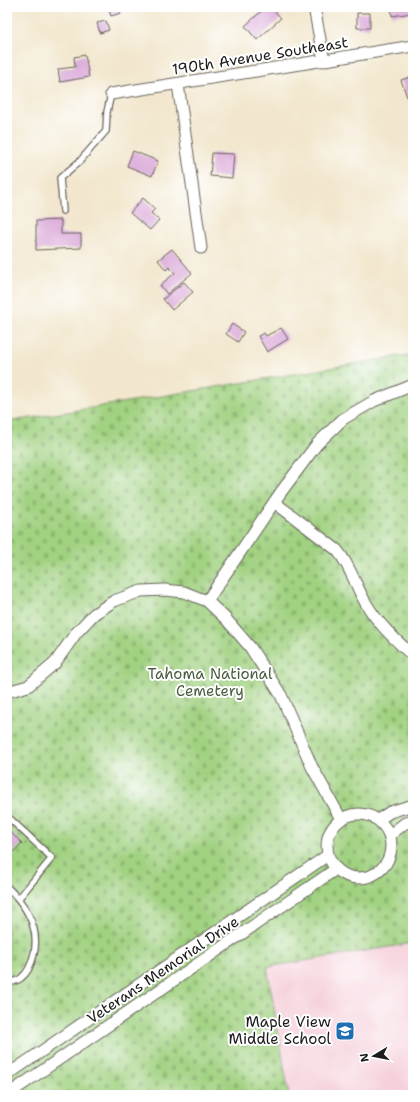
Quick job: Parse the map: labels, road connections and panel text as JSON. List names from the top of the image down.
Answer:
{
  "streets": {
    "street": ["190th Avenue Southeast", "Veterans Memorial Drive"]
  },
  "parks": ["Tahoma National Cemetery"],
  "places": {
    "school or university": ["Maple View Middle School"]
  },
  "north": "left"
}
